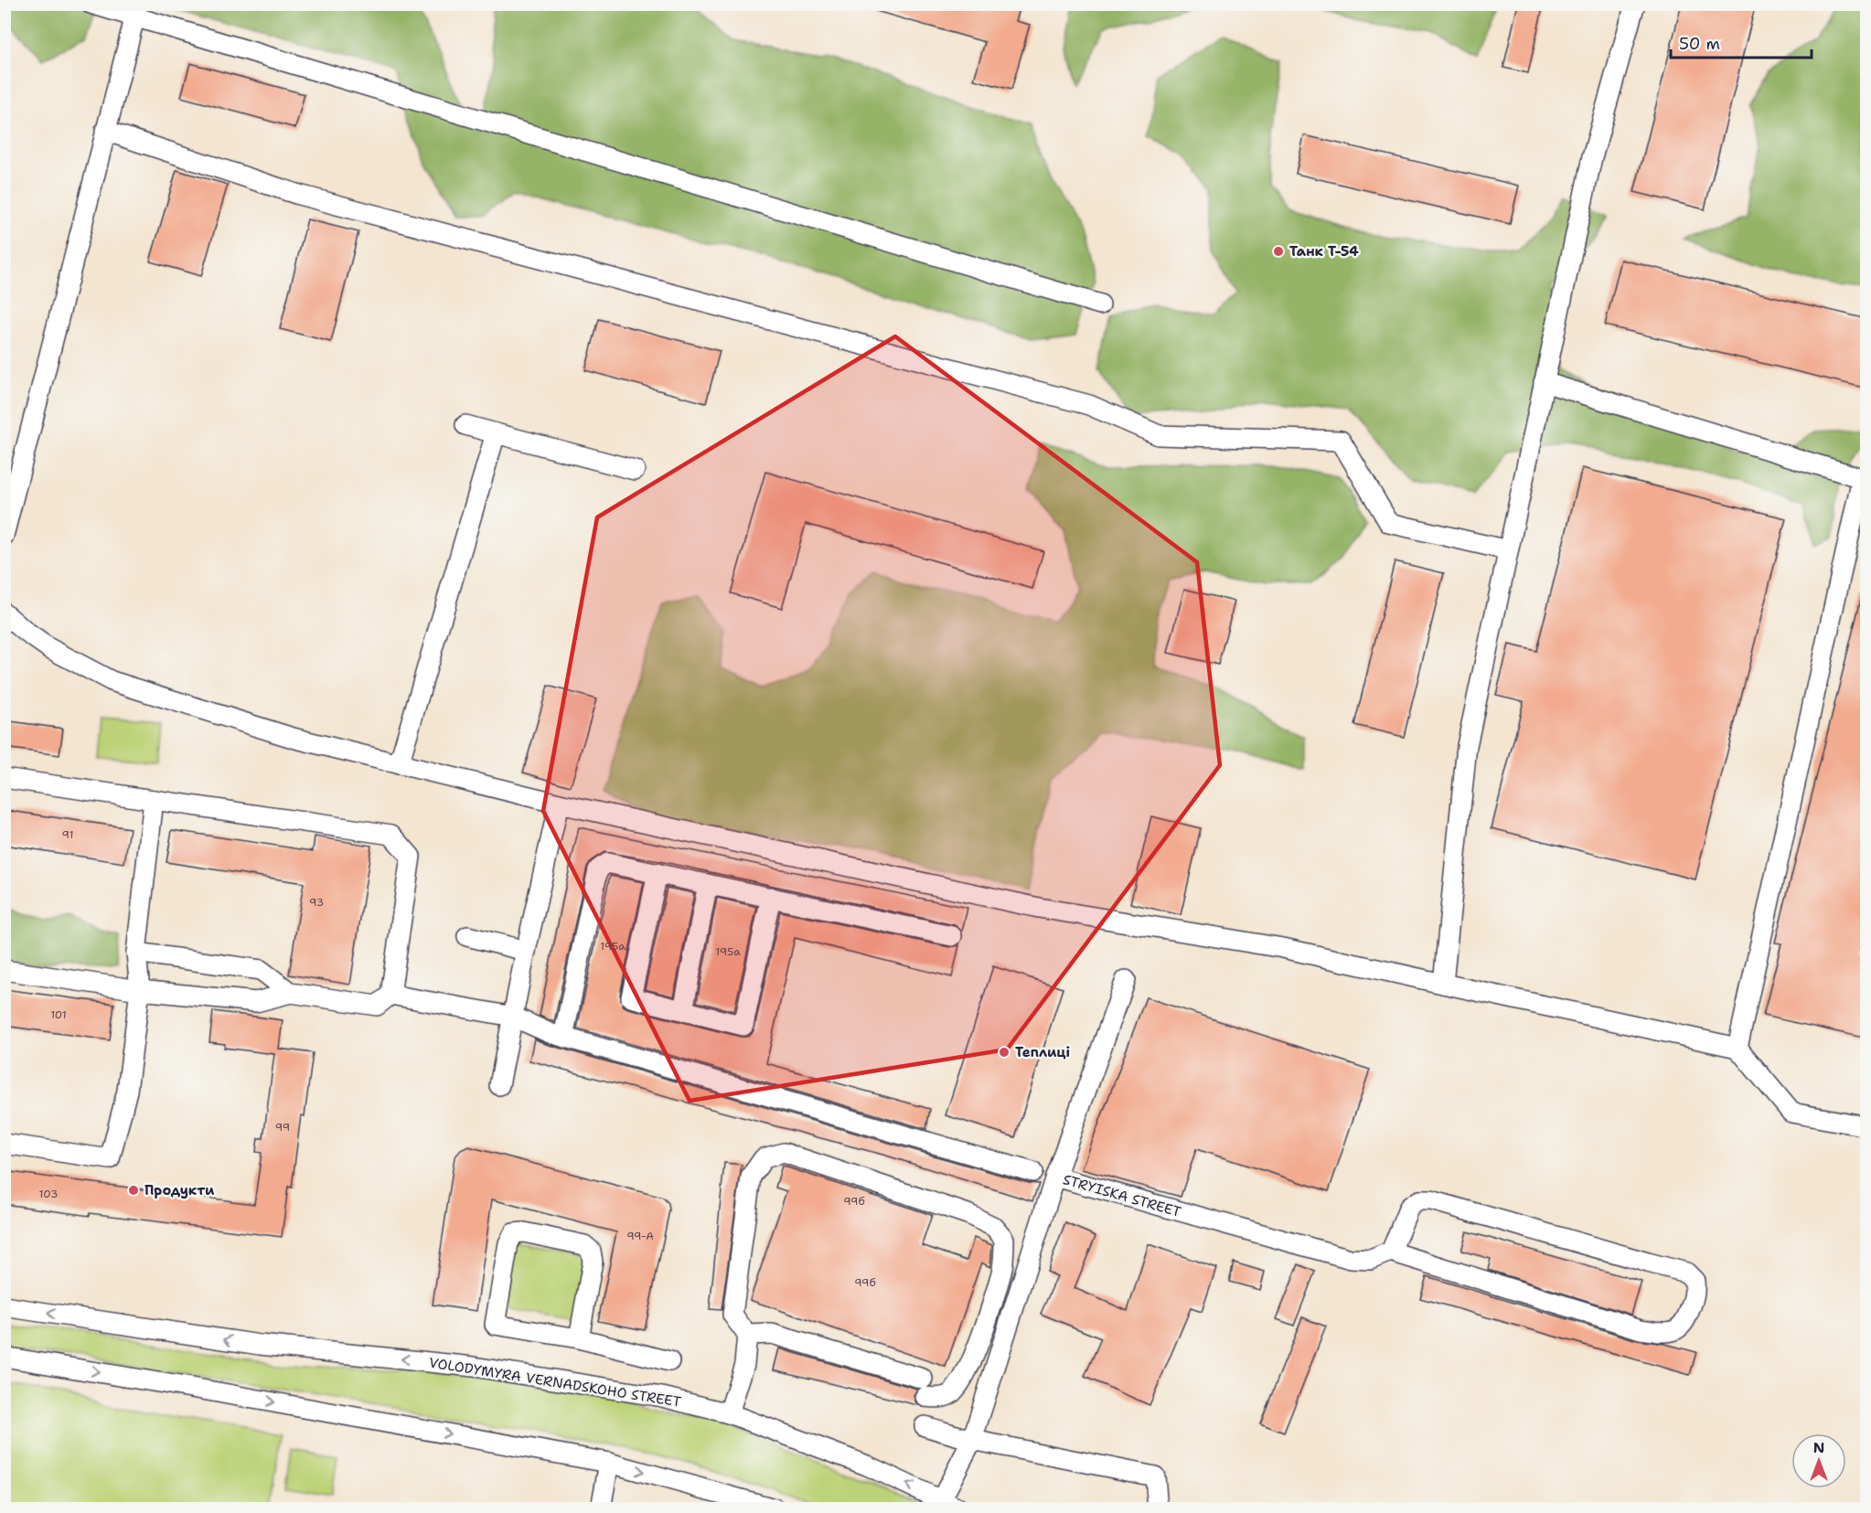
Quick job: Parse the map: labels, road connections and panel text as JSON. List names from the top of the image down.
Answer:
{
  "streets": {
    "street": ["STRYISKA STREET", "VOLODYMYRA VERNADSKOHO STREET"]
  },
  "crossings": [
    ["STRYISKA STREET", "VOLODYMYRA VERNADSKOHO STREET"]
  ],
  "places": ["Танк Т-54", "Теплиці", "Продукти"],
  "house_numbers": [
    "91",
    "93",
    "195а",
    "195а",
    "101",
    "99",
    "103",
    "99б",
    "99-А",
    "99б"
  ],
  "scale_bar": "50 m",
  "north": "top"
}
